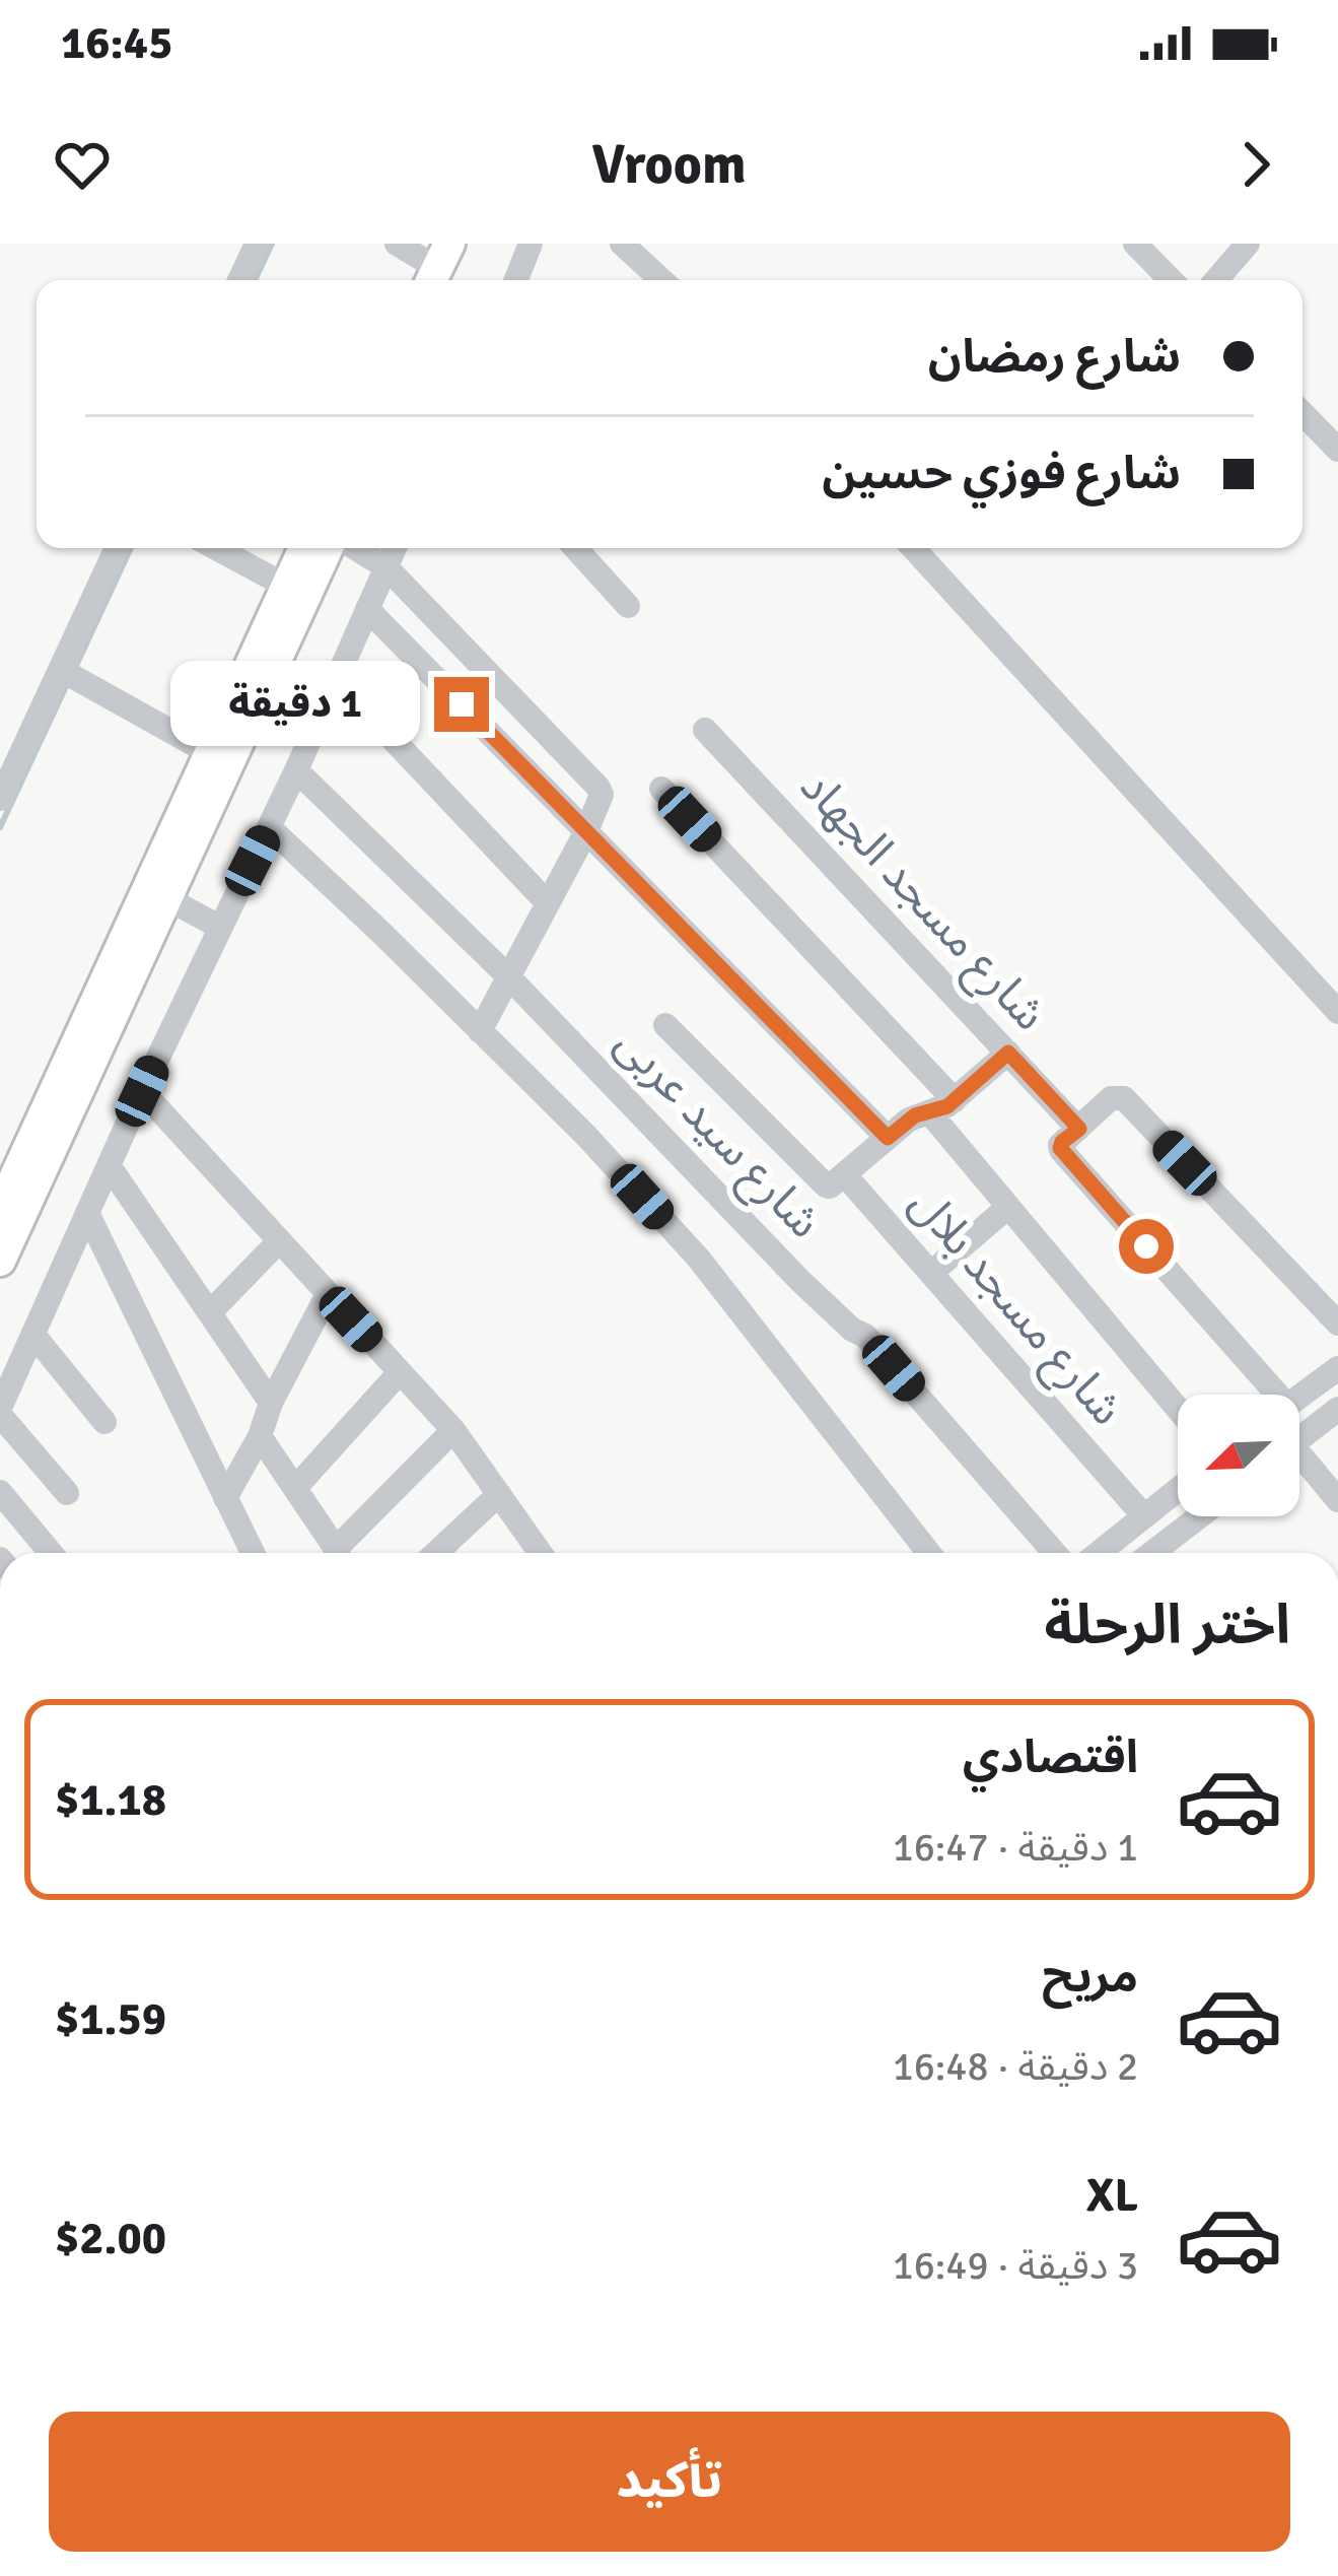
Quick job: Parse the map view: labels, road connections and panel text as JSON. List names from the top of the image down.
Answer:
{
  "streets": {
    "street": ["شارع مسجد الجهاد", "شارع سيد عربى", "شارع مسجد بلال"]
  },
  "north": "bottom left",
  "page": {
    "status": "16:45",
    "header": "Vroom",
    "banner": ["شارع رمضان", "شارع فوزي حسين"],
    "bubble": "1 دقيقة",
    "heading": "اختر الرحلة",
    "list": [
      {
        "name": "اقتصادي",
        "note": "1 دقيقة · 16:47",
        "value": "$1.18"
      },
      {
        "name": "مريح",
        "note": "2 دقيقة · 16:48",
        "value": "$1.59"
      },
      {
        "name": "XL",
        "note": "3 دقيقة · 16:49",
        "value": "$2.00"
      }
    ],
    "buttons": "تأكيد"
  }
}
